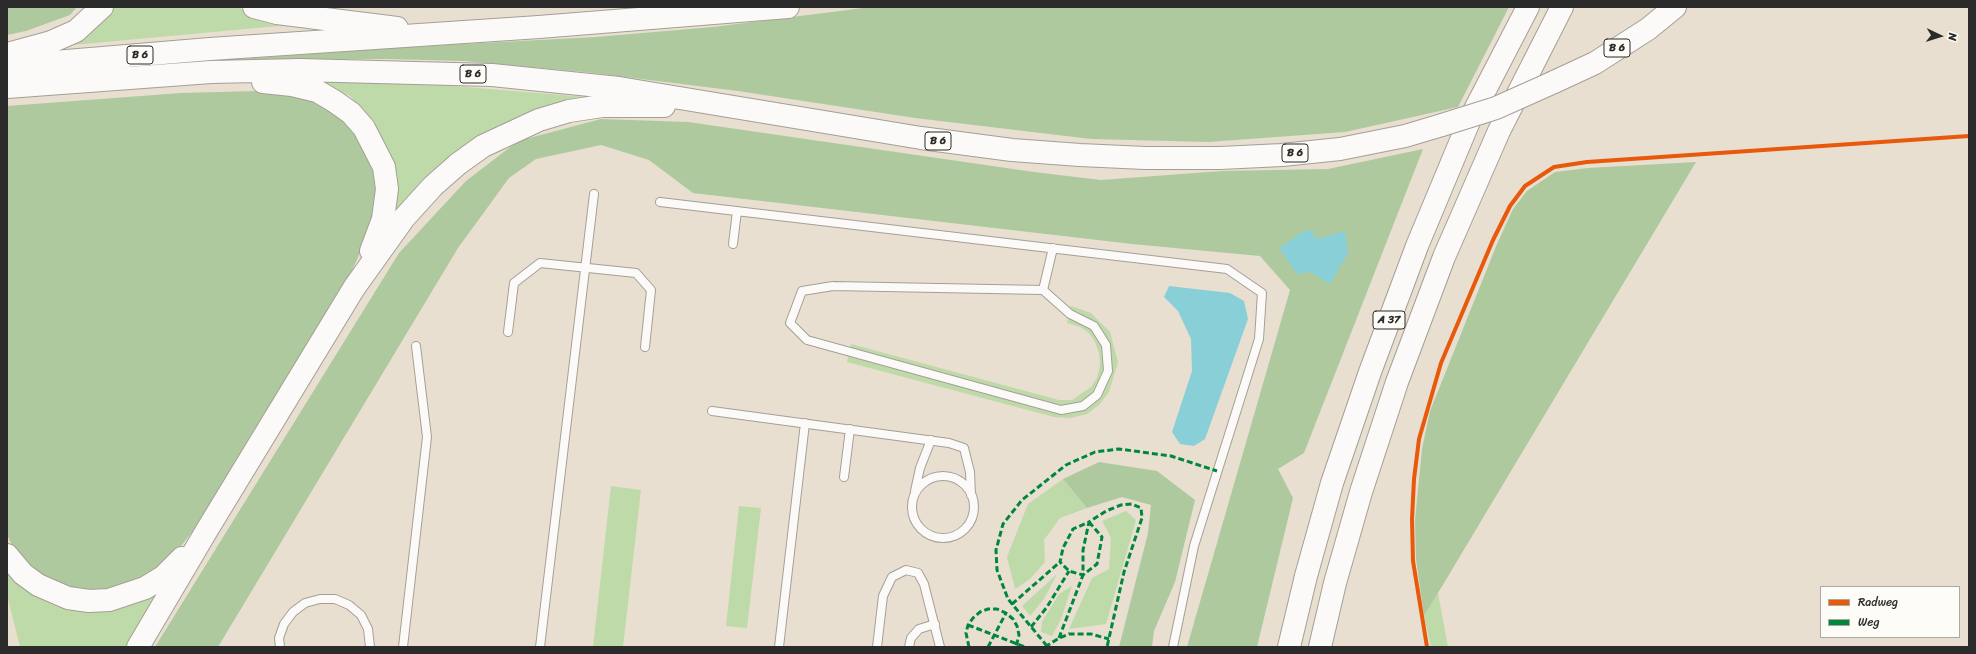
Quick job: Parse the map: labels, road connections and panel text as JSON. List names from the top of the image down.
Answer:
{
  "streets": {
    "highway": ["B 6", "A 37"]
  },
  "legend": ["Radweg", "Weg"],
  "north": "right"
}
